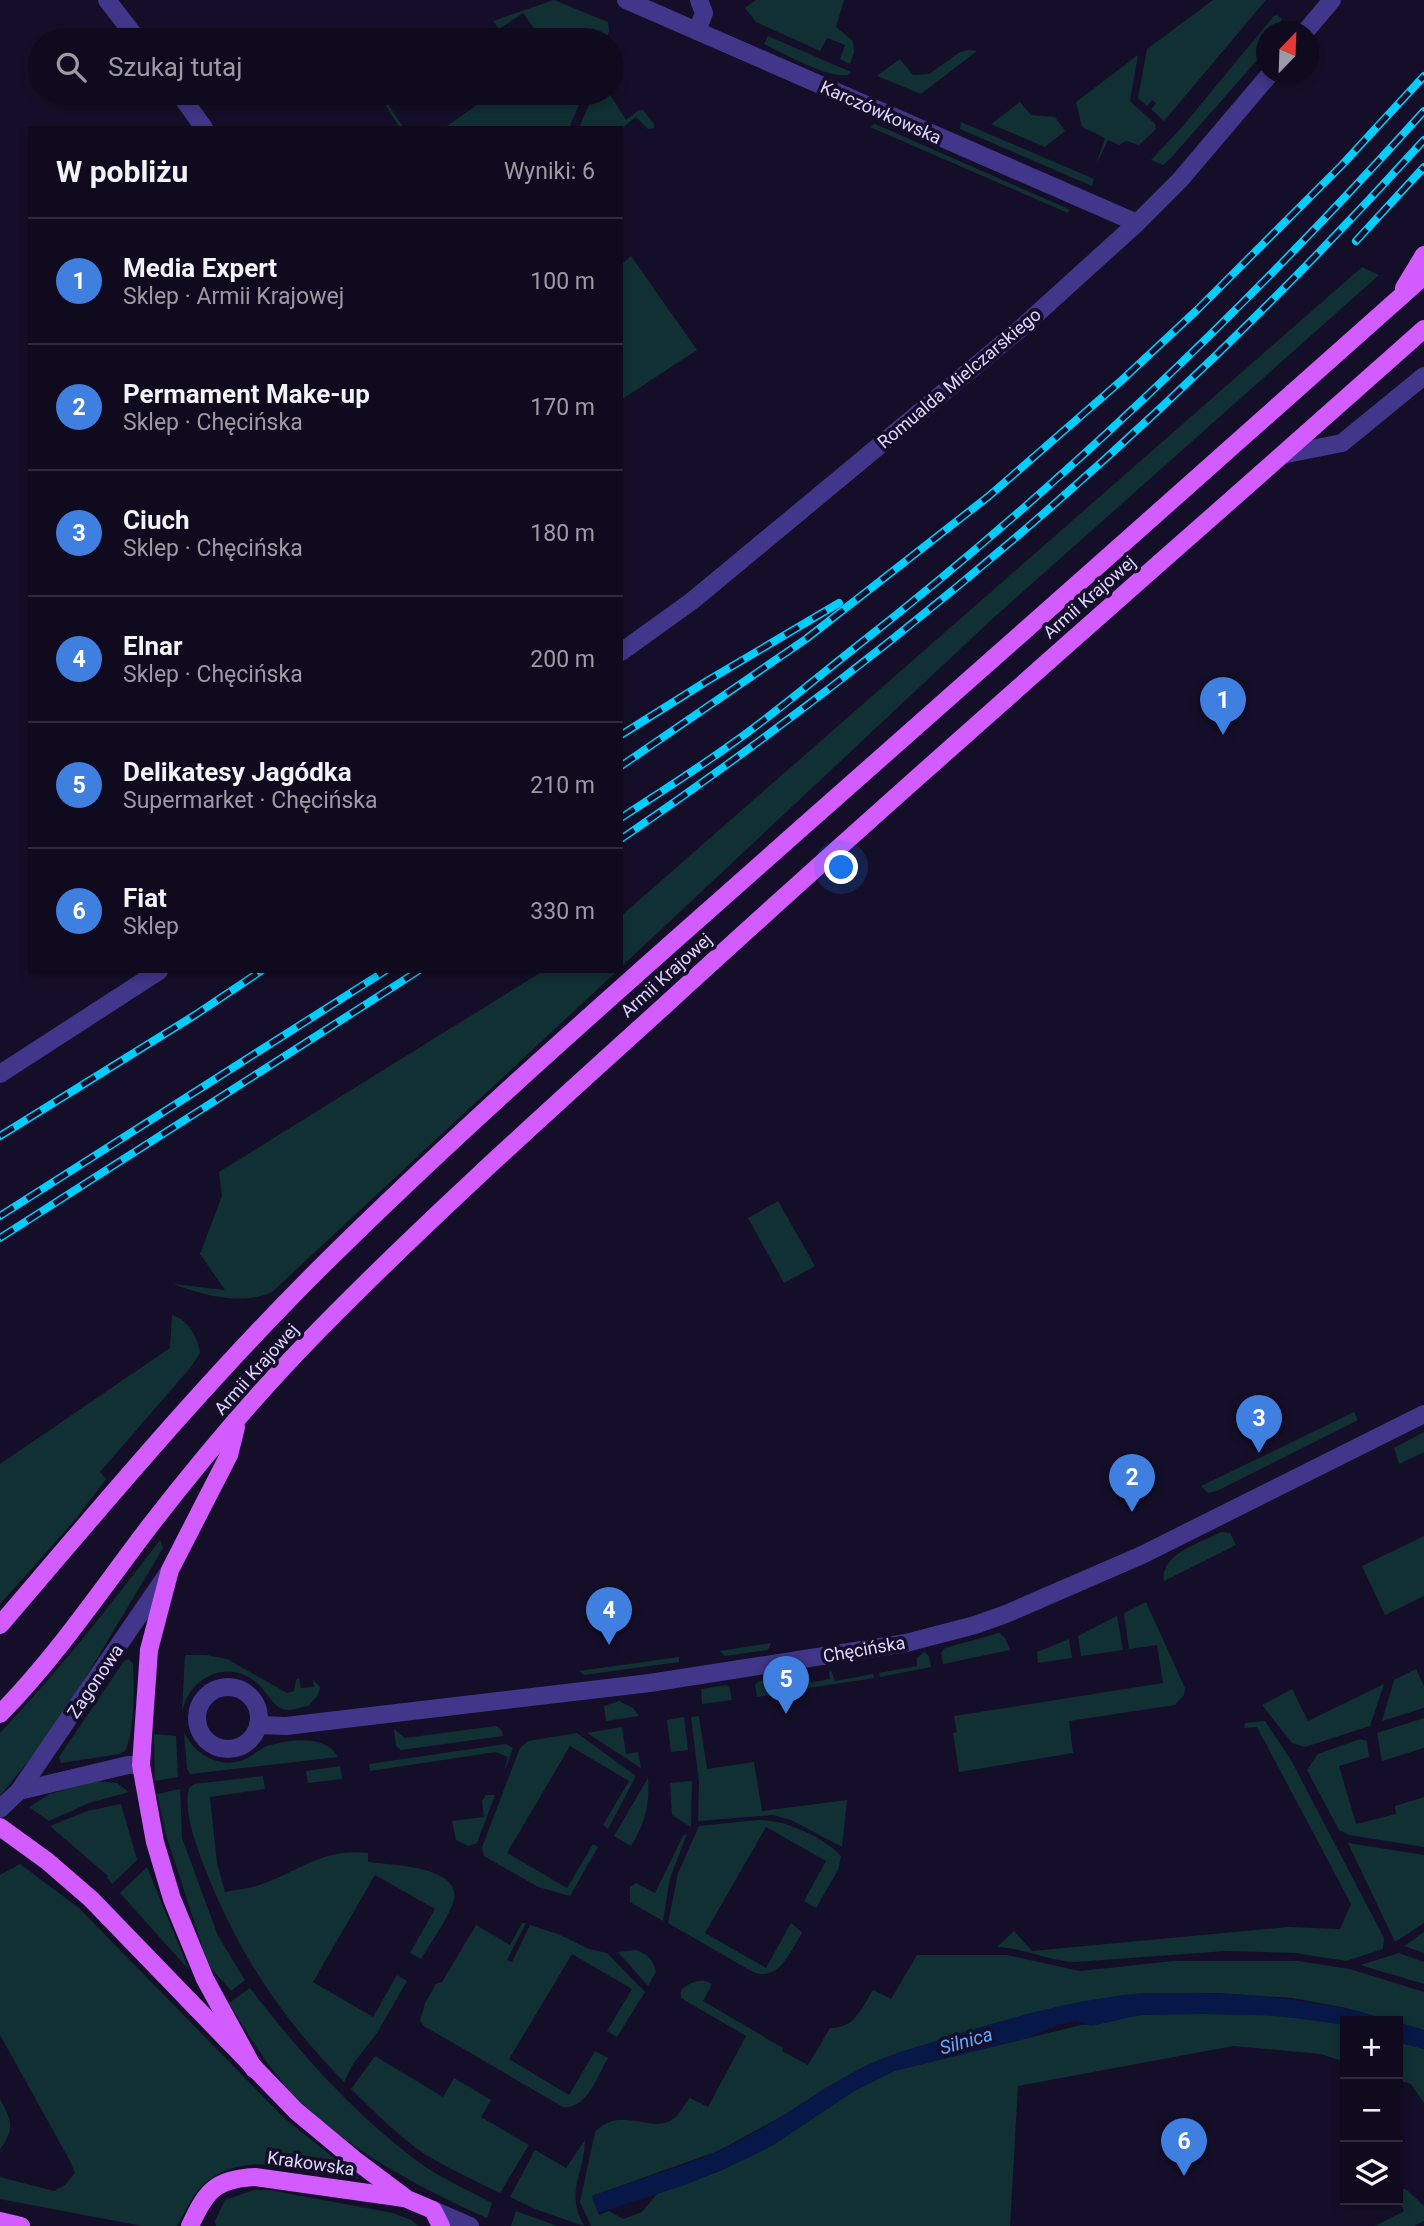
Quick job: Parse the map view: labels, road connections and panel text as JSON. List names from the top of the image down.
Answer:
{
  "streets": {
    "main road": ["Armii Krajowej", "Krakowska"],
    "street": [
      "Karczówkowska",
      "Romualda Mielczarskiego",
      "Chęcińska",
      "Zagonowa"
    ]
  },
  "crossings": [
    ["Karczówkowska", "Romualda Mielczarskiego"]
  ],
  "water": ["Silnica"],
  "north": "top right",
  "page": {
    "search": "Szukaj tutaj",
    "heading": ["W pobliżu", "Wyniki: 6"],
    "list": [
      {
        "mark": "1",
        "name": "Media Expert",
        "note": "Sklep · Armii Krajowej",
        "value": "100 m"
      },
      {
        "mark": "2",
        "name": "Permament Make-up",
        "note": "Sklep · Chęcińska",
        "value": "170 m"
      },
      {
        "mark": "3",
        "name": "Ciuch",
        "note": "Sklep · Chęcińska",
        "value": "180 m"
      },
      {
        "mark": "4",
        "name": "Elnar",
        "note": "Sklep · Chęcińska",
        "value": "200 m"
      },
      {
        "mark": "5",
        "name": "Delikatesy Jagódka",
        "note": "Supermarket · Chęcińska",
        "value": "210 m"
      },
      {
        "mark": "6",
        "name": "Fiat",
        "note": "Sklep",
        "value": "330 m"
      }
    ],
    "pins": [
      "1",
      "3",
      "2",
      "4",
      "5",
      "6"
    ],
    "map_buttons": ["+", "−"]
  }
}
